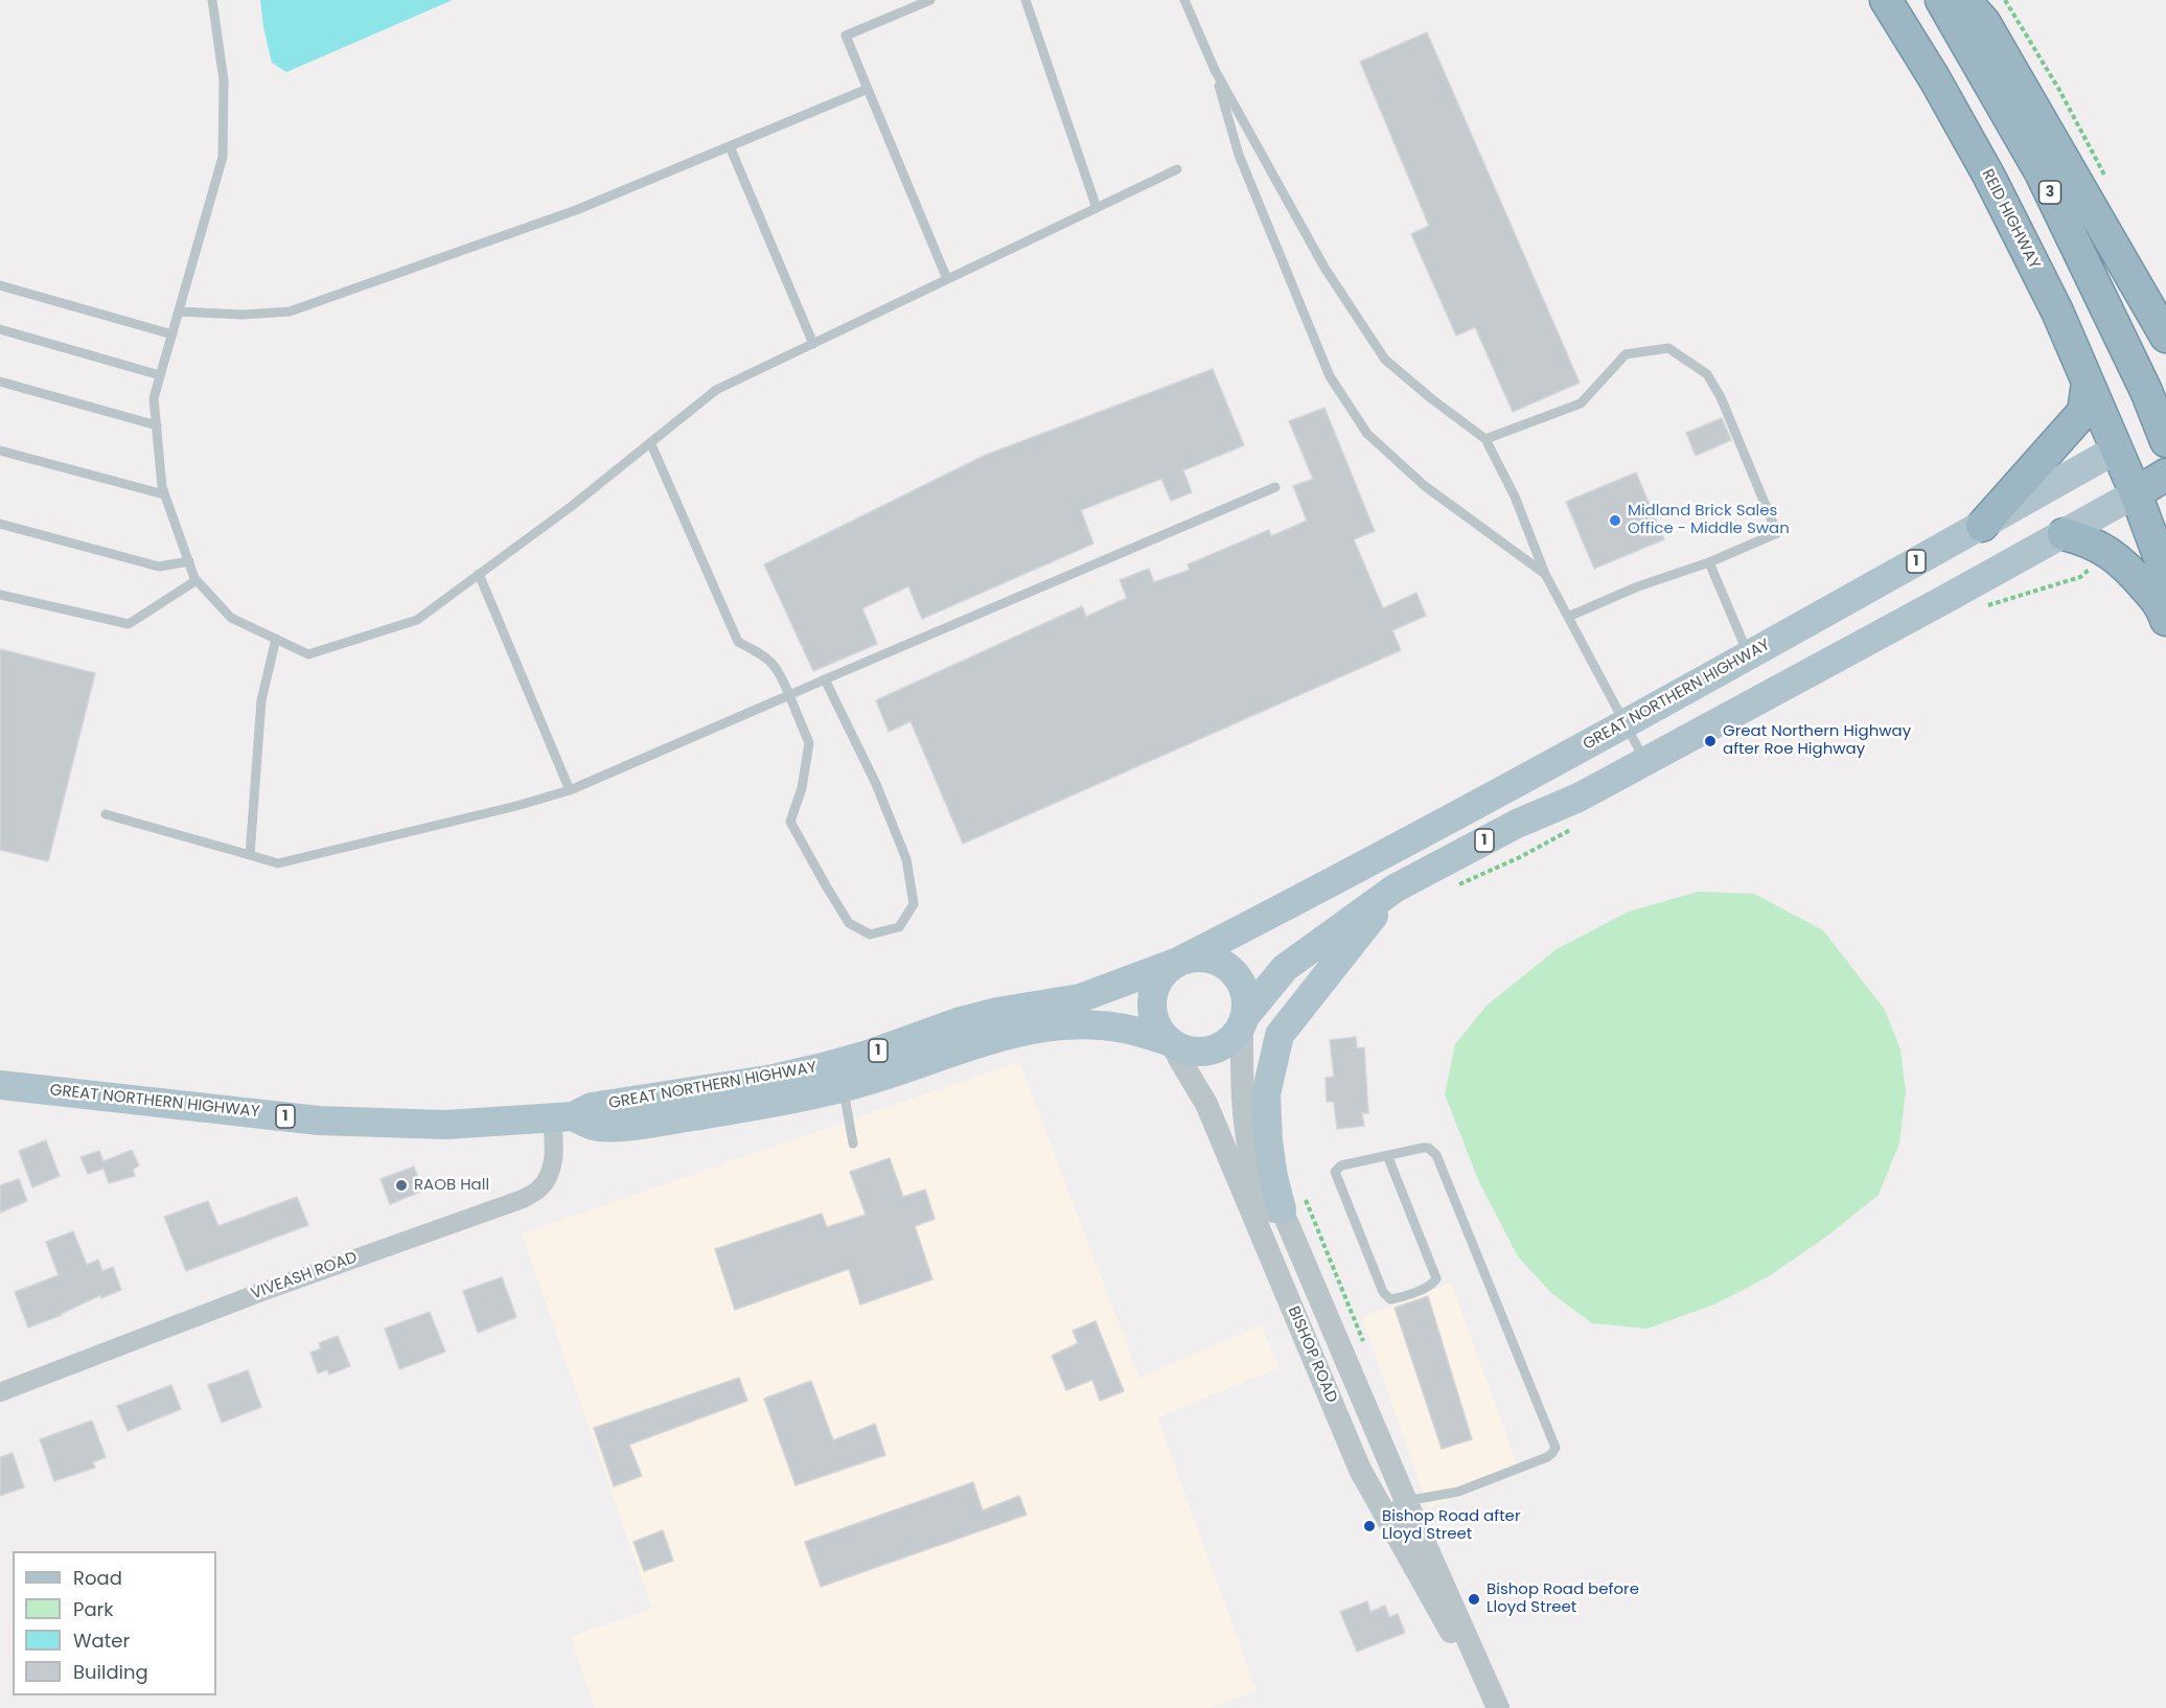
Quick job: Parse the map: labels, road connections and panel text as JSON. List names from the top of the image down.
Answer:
{
  "streets": {
    "highway": [
      "3",
      "REID HIGHWAY",
      "1",
      "GREAT NORTHERN HIGHWAY"
    ],
    "street": ["VIVEASH ROAD", "BISHOP ROAD"]
  },
  "crossings": [
    ["3", "GREAT NORTHERN HIGHWAY"],
    ["REID HIGHWAY", "1"],
    ["REID HIGHWAY", "GREAT NORTHERN HIGHWAY"],
    ["1", "GREAT NORTHERN HIGHWAY"],
    ["1", "BISHOP ROAD"],
    ["GREAT NORTHERN HIGHWAY", "VIVEASH ROAD"],
    ["GREAT NORTHERN HIGHWAY", "BISHOP ROAD"]
  ],
  "places": [
    "Midland Brick Sales Office - Middle Swan",
    "Great Northern Highway after Roe Highway",
    "RAOB Hall",
    "Bishop Road after Lloyd Street",
    "Bishop Road before Lloyd Street"
  ],
  "legend": [
    "Road",
    "Park",
    "Water",
    "Building"
  ]
}
